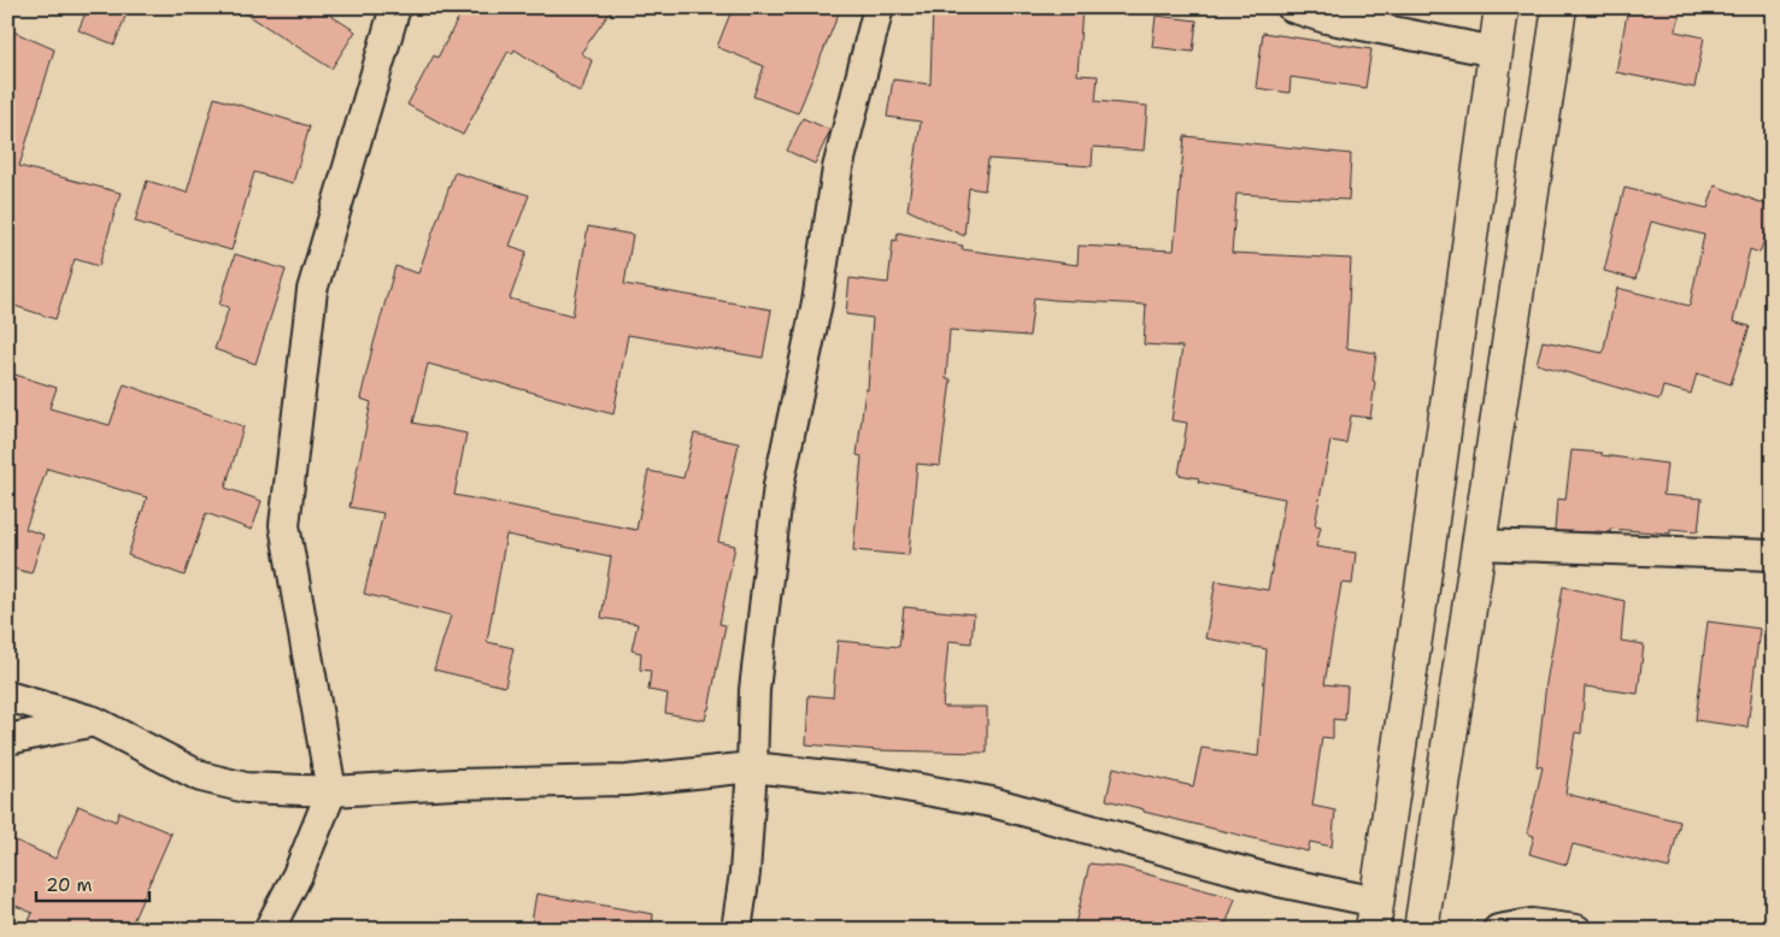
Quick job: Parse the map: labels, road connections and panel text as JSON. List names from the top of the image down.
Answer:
{
  "scale_bar": "20 m"
}
